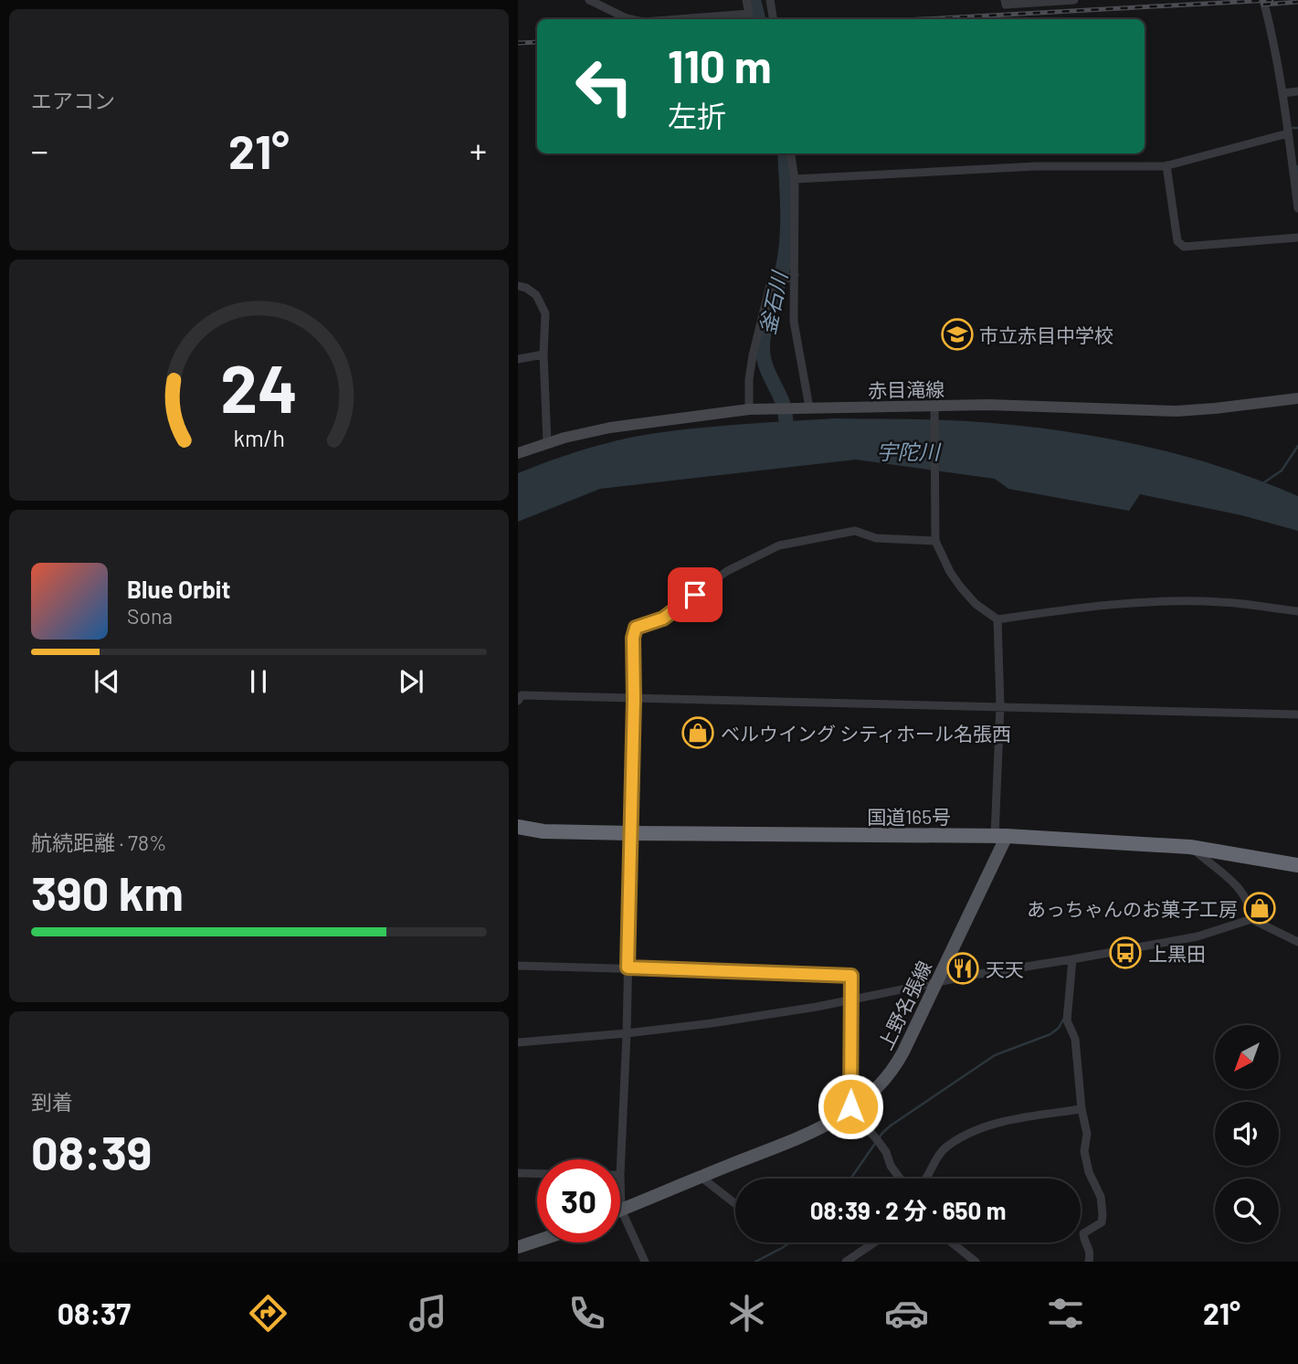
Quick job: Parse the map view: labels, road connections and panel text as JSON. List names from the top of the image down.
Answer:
{
  "streets": {
    "highway": ["国道165号"],
    "main road": ["赤目滝線", "上野名張線"]
  },
  "crossings": [
    ["国道165号", "上野名張線"]
  ],
  "water": ["釜石川", "宇陀川"],
  "places": {
    "school or university": ["市立赤目中学校"],
    "shop": ["ベルウイング シティホール名張西", "あっちゃんのお菓子工房"],
    "bus stop": ["上黒田"],
    "restaurant": ["天天"]
  },
  "north": "bottom left",
  "page": {
    "tile": [
      "エアコン",
      ["航続距離 · 78%", "390 km"],
      ["到着", "08:39"]
    ],
    "turn": ["110 m", "左折"],
    "heat": ["−", "21°", "+"],
    "song": ["Blue Orbit", "Sona"],
    "limit": "30",
    "trip": "08:39 · 2 分 · 650 m",
    "tabs": ["08:37", "21°"],
    "gauge": ["24", "km/h"]
  }
}
